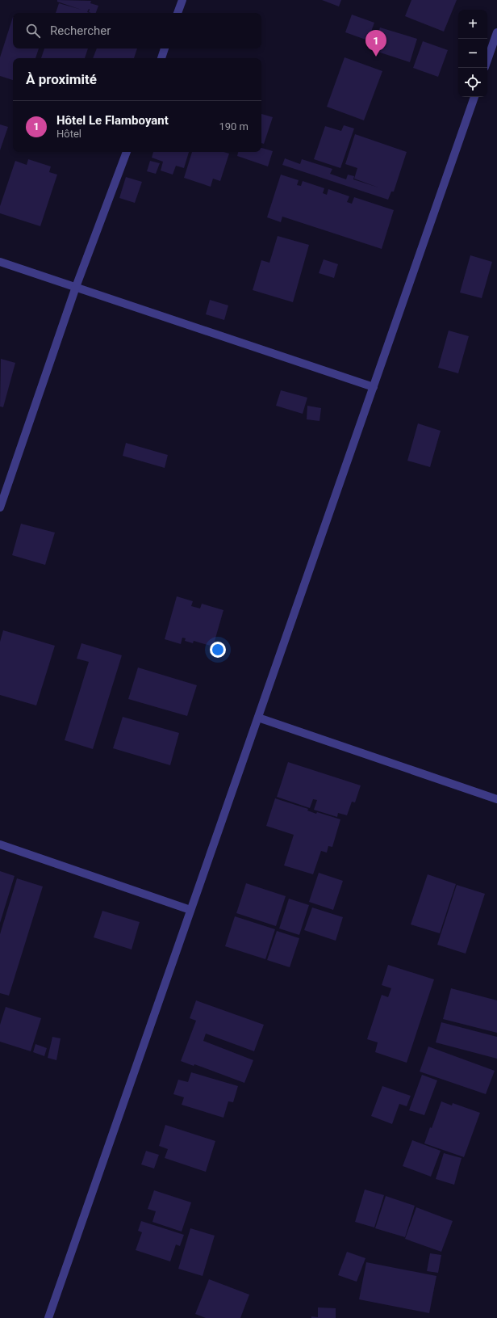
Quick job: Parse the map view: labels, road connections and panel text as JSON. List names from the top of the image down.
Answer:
{
  "page": {
    "map_buttons": ["+", "−"],
    "search": "Rechercher",
    "pins": "1",
    "heading": "À proximité",
    "list": [
      {
        "mark": "1",
        "name": "Hôtel Le Flamboyant",
        "note": "Hôtel",
        "value": "190 m"
      }
    ]
  }
}
